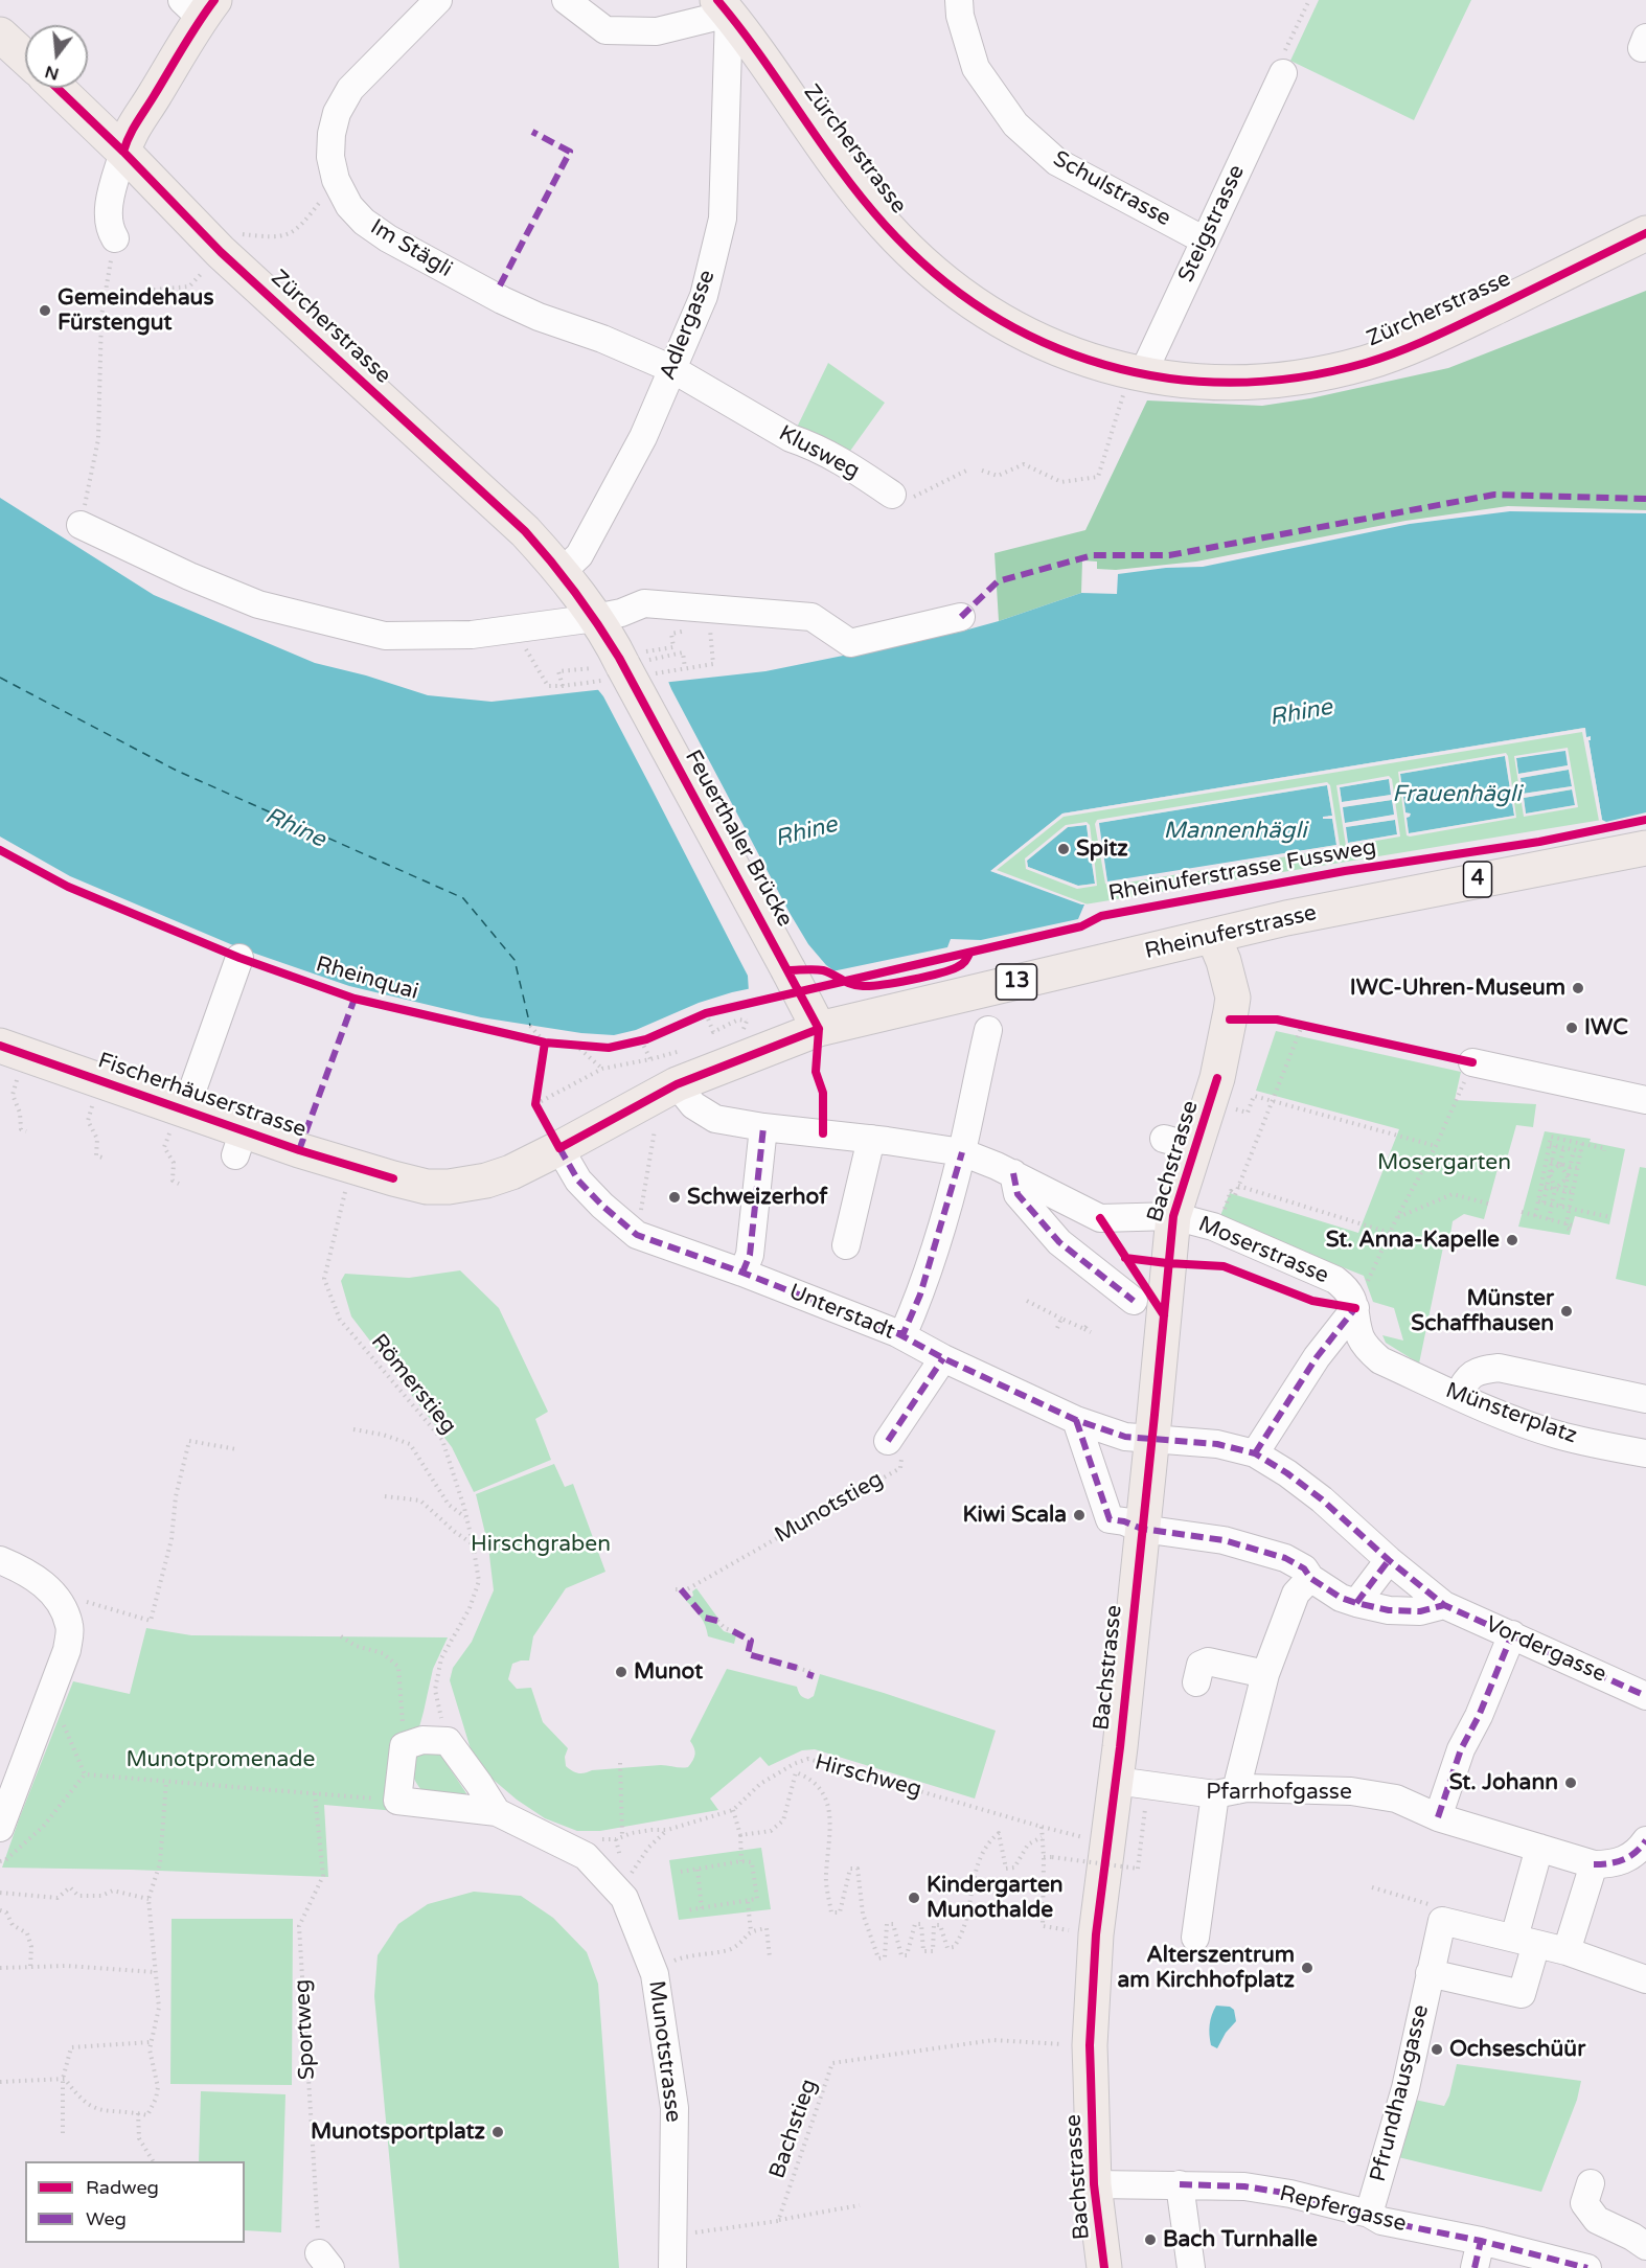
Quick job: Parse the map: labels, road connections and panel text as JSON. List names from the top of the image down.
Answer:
{
  "streets": {
    "main road": [
      "Zürcherstrasse",
      "Feuerthaler Brücke",
      "4",
      "Rheinuferstrasse",
      "13",
      "Fischerhäuserstrasse",
      "Bachstrasse"
    ],
    "street": [
      "Schulstrasse",
      "Steigstrasse",
      "Im Stägli",
      "Adlergasse",
      "Klusweg",
      "Moserstrasse",
      "Unterstadt",
      "Münsterplatz",
      "Munotstieg",
      "Vordergasse",
      "Pfarrhofgasse",
      "Munotstrasse",
      "Pfrundhausgasse",
      "Repfergasse"
    ],
    "path": [
      "Römerstieg",
      "Hirschweg",
      "Sportweg",
      "Bachstieg"
    ],
    "cycle path": ["Rheinuferstrasse Fussweg"]
  },
  "crossings": [
    ["Zürcherstrasse", "Steigstrasse"],
    ["Zürcherstrasse", "Adlergasse"],
    ["Zürcherstrasse", "Feuerthaler Brücke"],
    ["Schulstrasse", "Steigstrasse"],
    ["Im Stägli", "Adlergasse"],
    ["Im Stägli", "Klusweg"],
    ["Adlergasse", "Klusweg"],
    ["Feuerthaler Brücke", "Rheinuferstrasse"],
    ["Feuerthaler Brücke", "Fischerhäuserstrasse"],
    ["Rheinuferstrasse", "Fischerhäuserstrasse"],
    ["Rheinuferstrasse", "Bachstrasse"],
    ["Fischerhäuserstrasse", "Moserstrasse"],
    ["Fischerhäuserstrasse", "Unterstadt"],
    ["Bachstrasse", "Moserstrasse"],
    ["Bachstrasse", "Unterstadt"],
    ["Bachstrasse", "Vordergasse"],
    ["Bachstrasse", "Pfarrhofgasse"],
    ["Bachstrasse", "Repfergasse"],
    ["Moserstrasse", "Münsterplatz"],
    ["Unterstadt", "Munotstieg"],
    ["Unterstadt", "Vordergasse"],
    ["Pfrundhausgasse", "Repfergasse"]
  ],
  "water": ["Rhine", "Frauenhägli", "Mannenhägli"],
  "parks": ["Mosergarten", "Hirschgraben", "Munotpromenade"],
  "places": [
    "Gemeindehaus Fürstengut",
    "Spitz",
    "IWC-Uhren-Museum",
    "IWC",
    "Schweizerhof",
    "St. Anna-Kapelle",
    "Münster Schaffhausen",
    "Kiwi Scala",
    "Munot",
    "St. Johann",
    "Kindergarten Munothalde",
    "Alterszentrum am Kirchhofplatz",
    "Ochseschüür",
    "Munotsportplatz",
    "Bach Turnhalle"
  ],
  "legend": ["Radweg", "Weg"],
  "north": "bottom"
}
